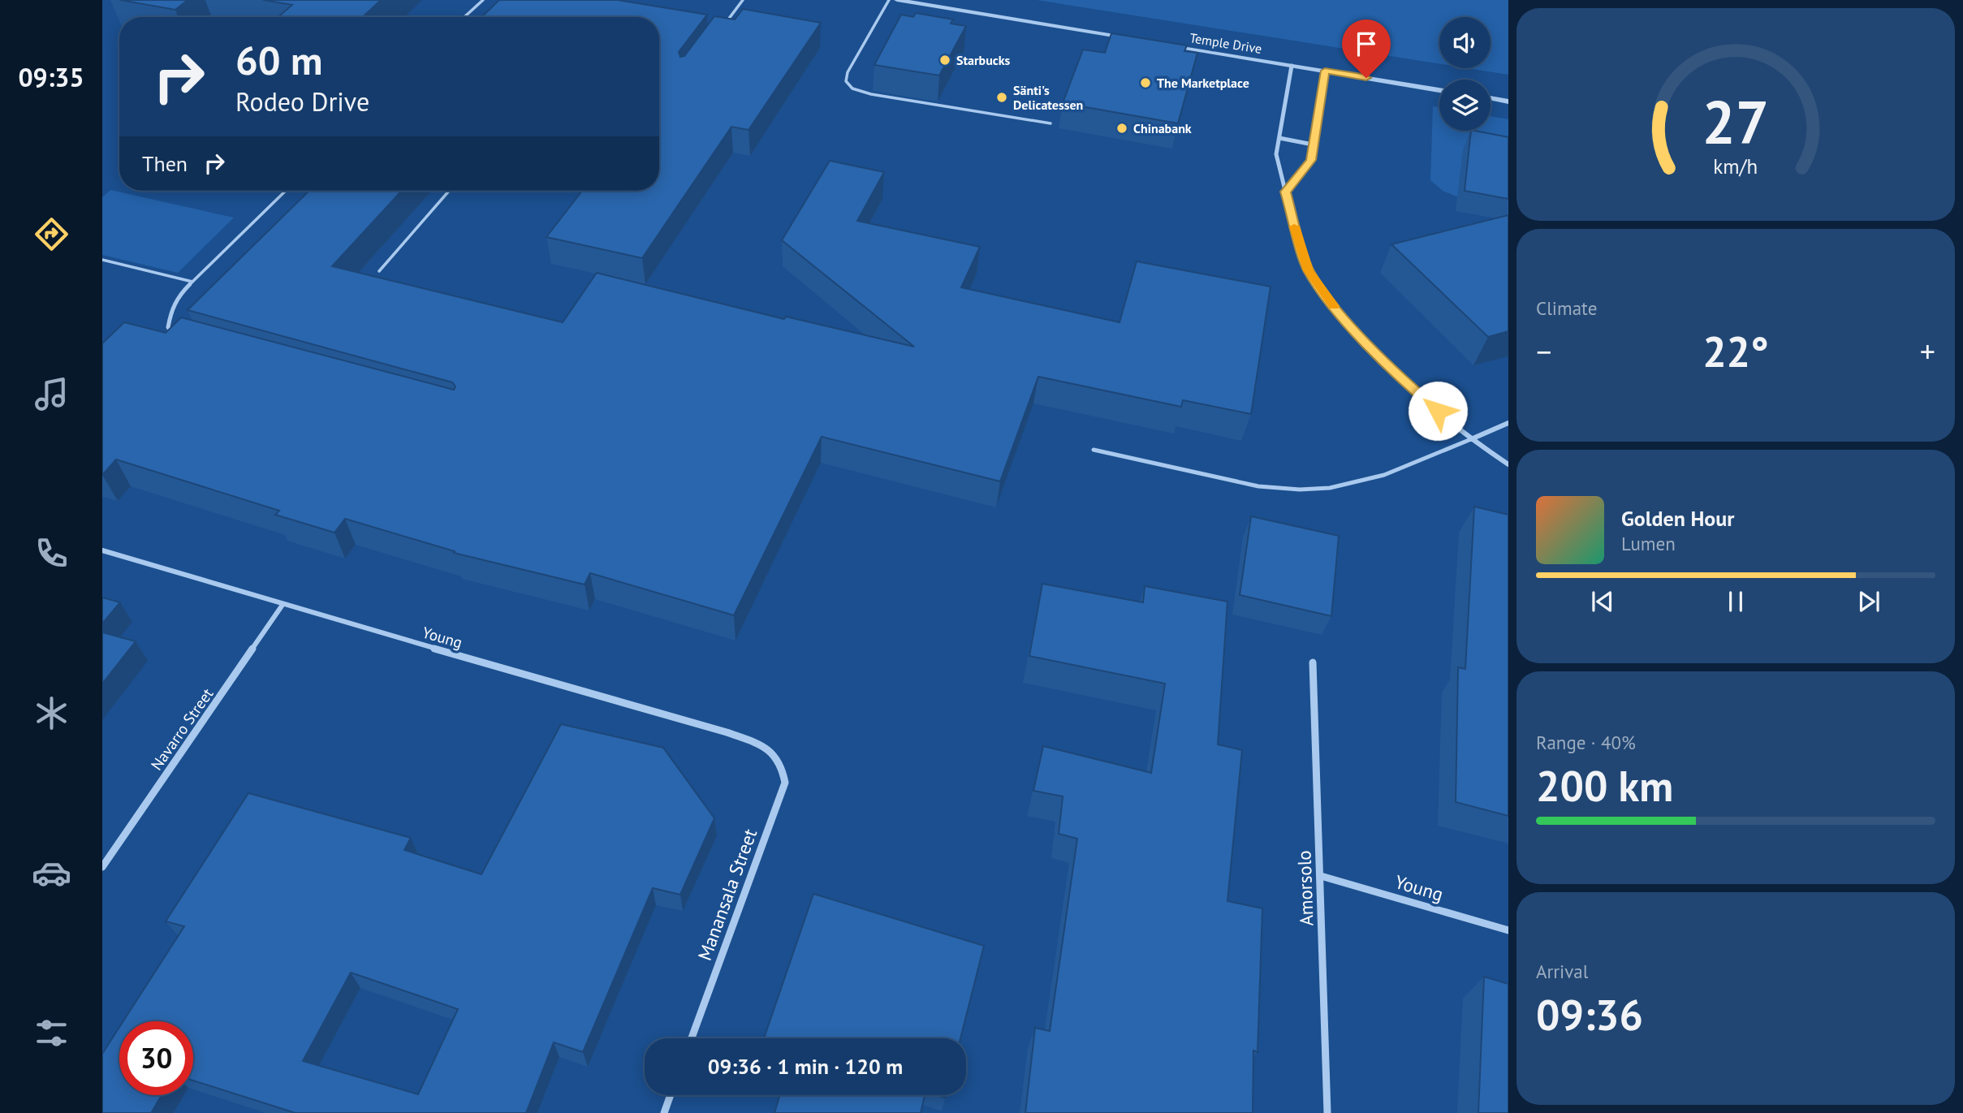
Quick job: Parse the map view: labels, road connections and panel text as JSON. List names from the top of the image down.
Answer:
{
  "streets": {
    "street": [
      "Temple Drive",
      "Young",
      "Navarro Street",
      "Amorsolo",
      "Manansala Street"
    ]
  },
  "crossings": [
    ["Young", "Navarro Street"],
    ["Young", "Amorsolo"],
    ["Young", "Manansala Street"]
  ],
  "places": [
    "Starbucks",
    "The Marketplace",
    "Sänti's Delicatessen",
    "Chinabank"
  ],
  "page": {
    "tabs": "09:35",
    "turn": ["60 m", "Rodeo Drive"],
    "then": "Then",
    "tile": [
      "Climate",
      ["Range · 40%", "200 km"],
      ["Arrival", "09:36"]
    ],
    "heat": ["−", "22°", "+"],
    "song": ["Golden Hour", "Lumen"],
    "limit": "30",
    "trip": "09:36 · 1 min · 120 m",
    "gauge": ["27", "km/h"]
  }
}
